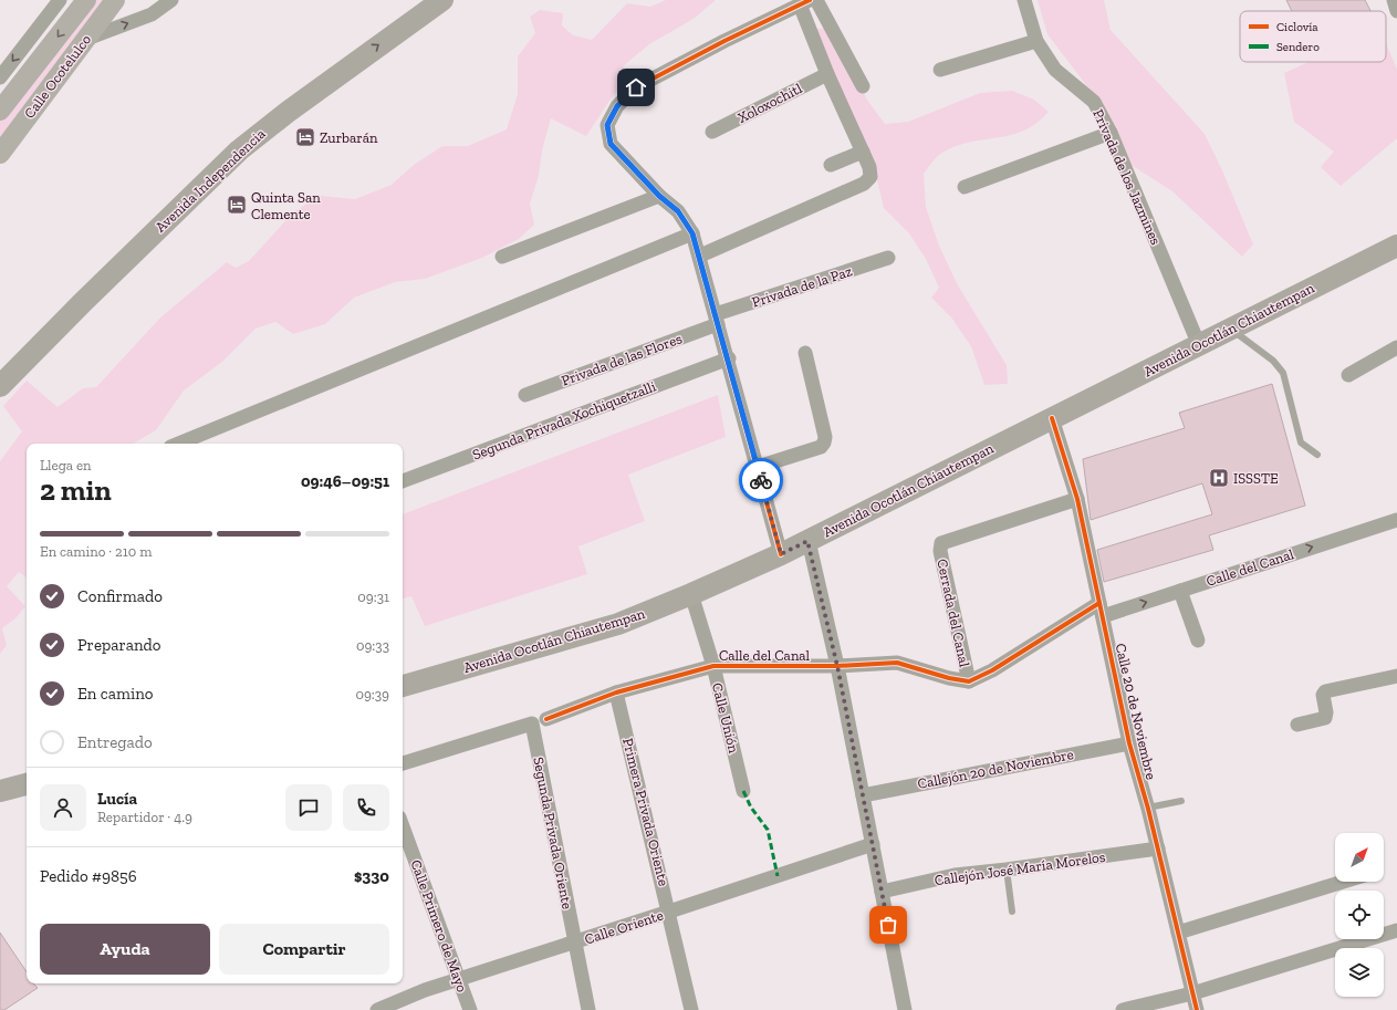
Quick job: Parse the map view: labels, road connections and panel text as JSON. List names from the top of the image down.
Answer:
{
  "streets": {
    "main road": ["Calle Ocotelulco", "Avenida Independencia", "Avenida Ocotlán Chiautempan"],
    "street": [
      "Xoloxochitl",
      "Privada de los Jazmines",
      "Privada de la Paz",
      "Privada de las Flores",
      "Segunda Privada Xochiquetzalli",
      "Calle del Canal",
      "Cerrada del Canal",
      "Calle 20 de Noviembre",
      "Calle Unión",
      "Callejón 20 de Noviembre",
      "Primera Privada Oriente",
      "Segunda Privada Oriente",
      "Callejón José María Morelos",
      "Calle Primero de Mayo",
      "Calle Oriente"
    ]
  },
  "crossings": [
    ["Privada de los Jazmines", "Avenida Ocotlán Chiautempan"],
    ["Privada de la Paz", "Privada de las Flores"],
    ["Avenida Ocotlán Chiautempan", "Calle 20 de Noviembre"],
    ["Avenida Ocotlán Chiautempan", "Calle Unión"],
    ["Calle del Canal", "Cerrada del Canal"],
    ["Calle del Canal", "Calle 20 de Noviembre"],
    ["Calle del Canal", "Calle Unión"],
    ["Calle del Canal", "Primera Privada Oriente"],
    ["Cerrada del Canal", "Calle 20 de Noviembre"],
    ["Calle 20 de Noviembre", "Callejón 20 de Noviembre"],
    ["Calle 20 de Noviembre", "Callejón José María Morelos"],
    ["Primera Privada Oriente", "Calle Oriente"],
    ["Segunda Privada Oriente", "Calle Oriente"],
    ["Calle Primero de Mayo", "Calle Oriente"]
  ],
  "places": {
    "hotel": ["Zurbarán", "Quinta San Clemente"],
    "hospital": ["ISSSTE"]
  },
  "legend": ["Ciclovía", "Sendero"],
  "north": "top right",
  "page": {
    "heading": ["2 min", "Llega en", "09:46–09:51"],
    "panel": [
      "Lucía",
      "Repartidor · 4.9",
      "Pedido #9856",
      "$330"
    ],
    "bar": "En camino · 210 m",
    "list": [
      ["Confirmado", "09:31"],
      ["Preparando", "09:33"],
      ["En camino", "09:39"],
      "Entregado"
    ],
    "buttons": ["Ayuda", "Compartir"]
  }
}
